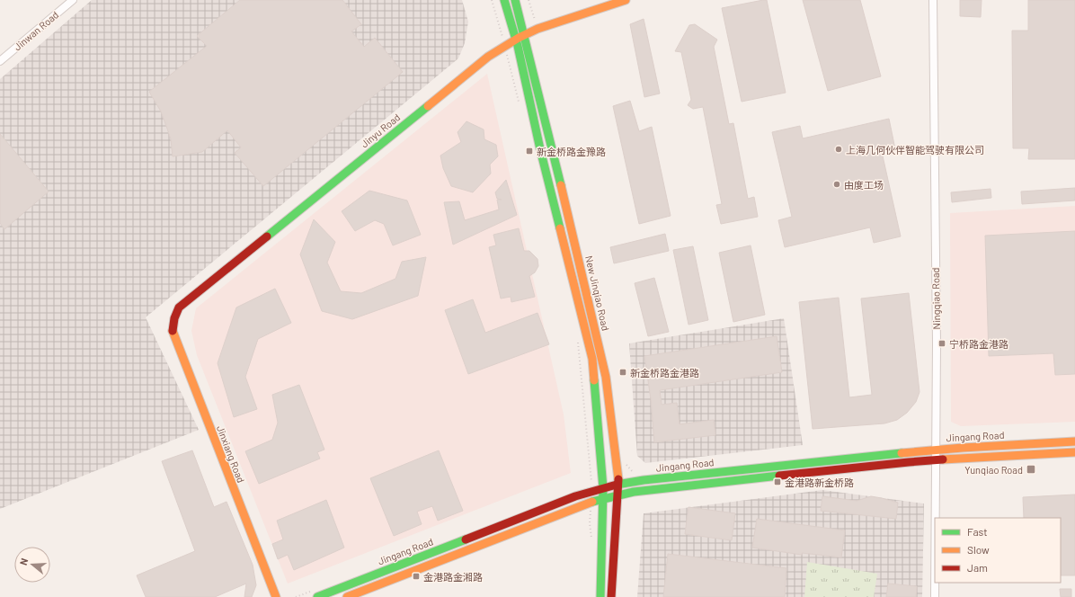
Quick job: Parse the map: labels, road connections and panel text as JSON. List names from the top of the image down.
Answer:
{
  "streets": {
    "street": [
      "Jinwan Road",
      "Jinyu Road",
      "New Jinqiao Road",
      "Ningqiao Road",
      "Jingang Road",
      "Jinxiang Road"
    ]
  },
  "crossings": [
    ["Jinyu Road", "New Jinqiao Road"],
    ["Jinyu Road", "Jinxiang Road"],
    ["New Jinqiao Road", "Jingang Road"],
    ["Ningqiao Road", "Jingang Road"]
  ],
  "places": {
    "other": ["上海几何伙伴智能驾驶有限公司", "由度工场"],
    "transit": [
      "新金桥路金豫路",
      "宁桥路金港路",
      "新金桥路金港路",
      "Yunqiao Road",
      "金港路新金桥路",
      "金港路金湘路"
    ]
  },
  "legend": ["Fast", "Slow", "Jam"],
  "north": "left"
}
